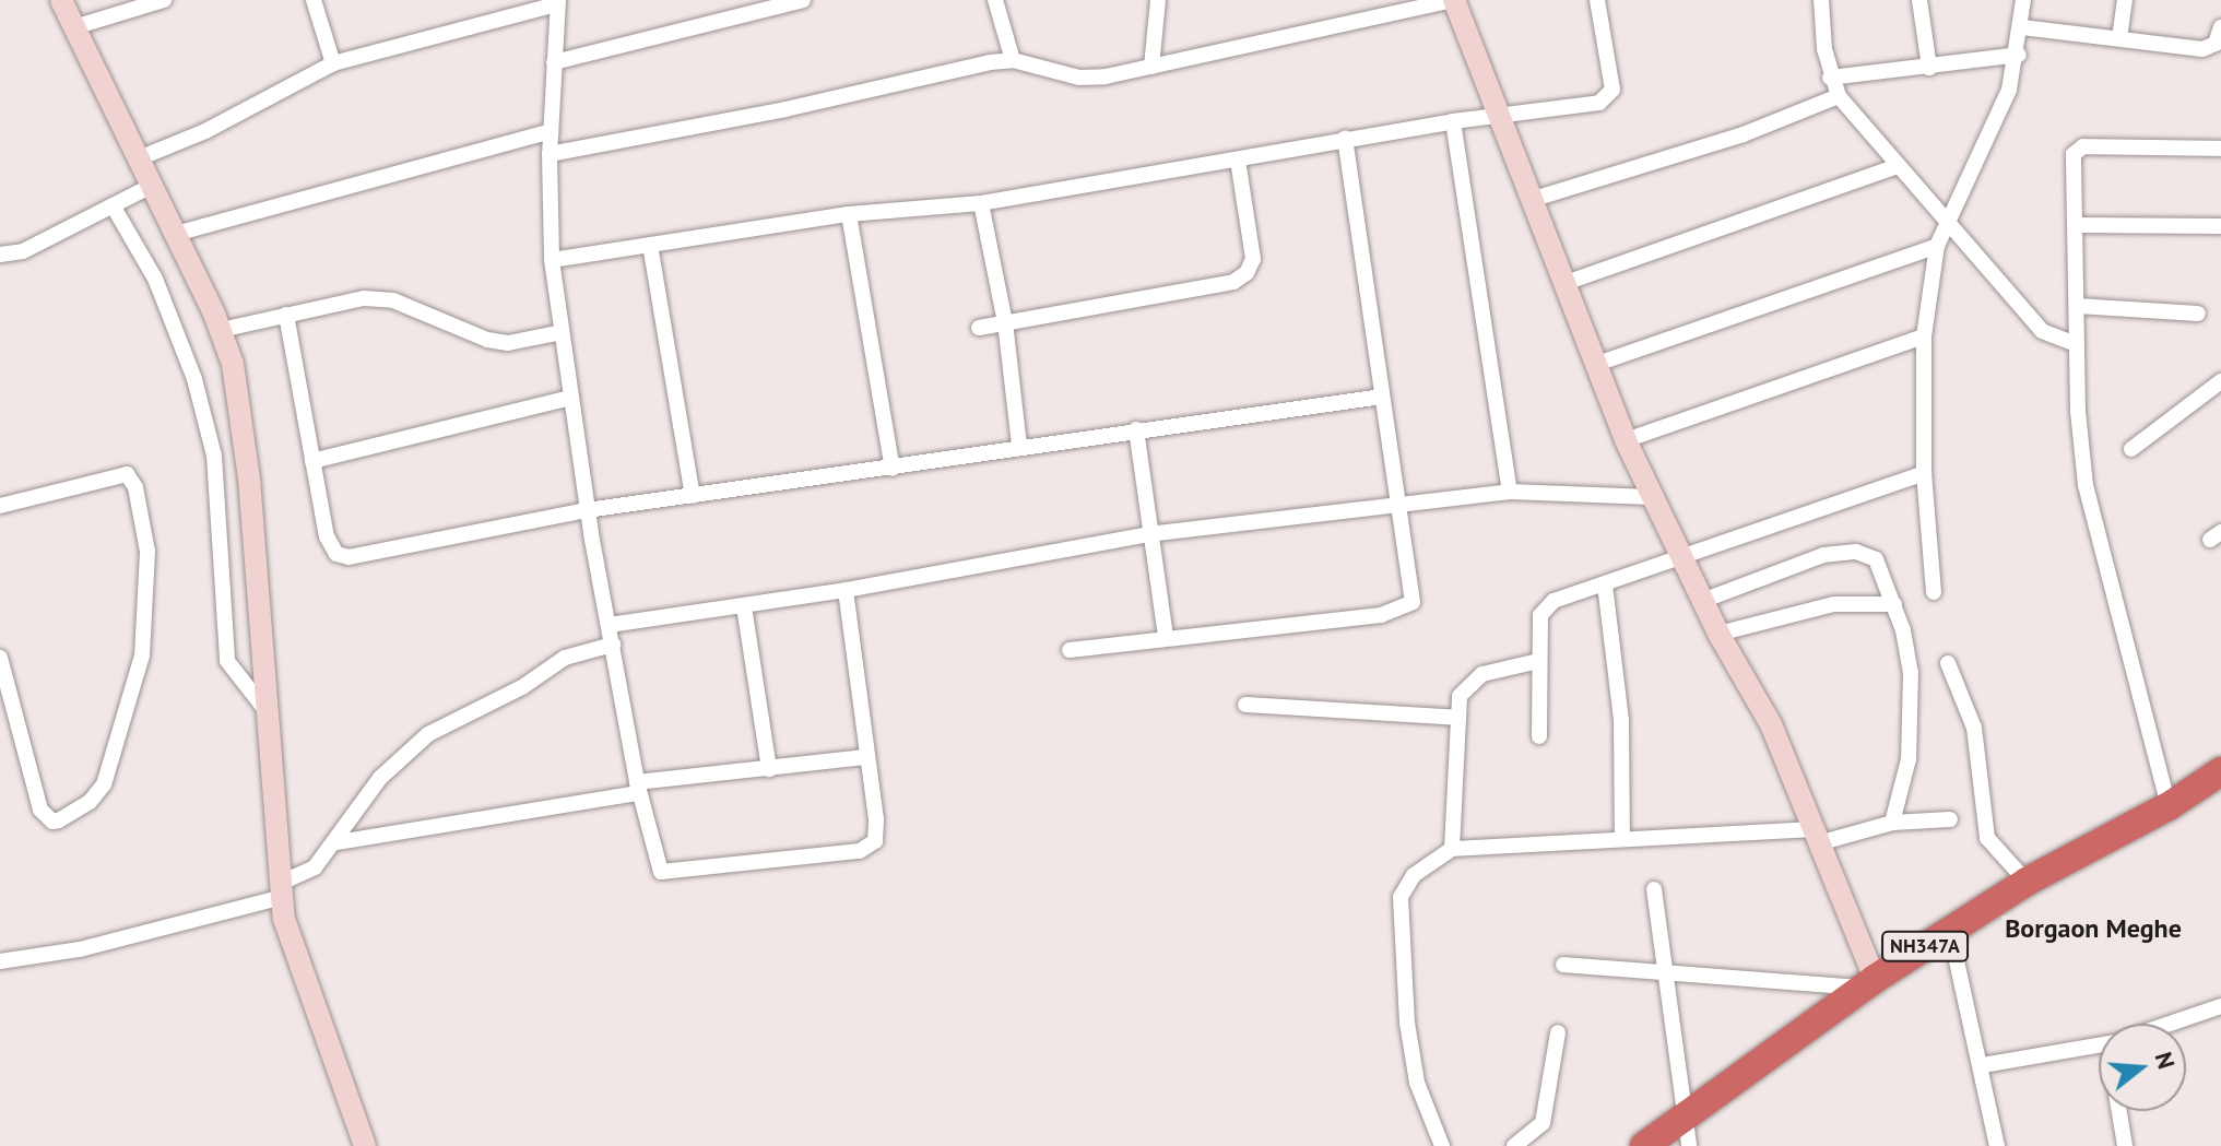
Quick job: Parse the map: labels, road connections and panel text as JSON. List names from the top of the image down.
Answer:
{
  "streets": {
    "highway": ["NH347A"]
  },
  "districts": ["Borgaon Meghe"],
  "north": "right"
}
